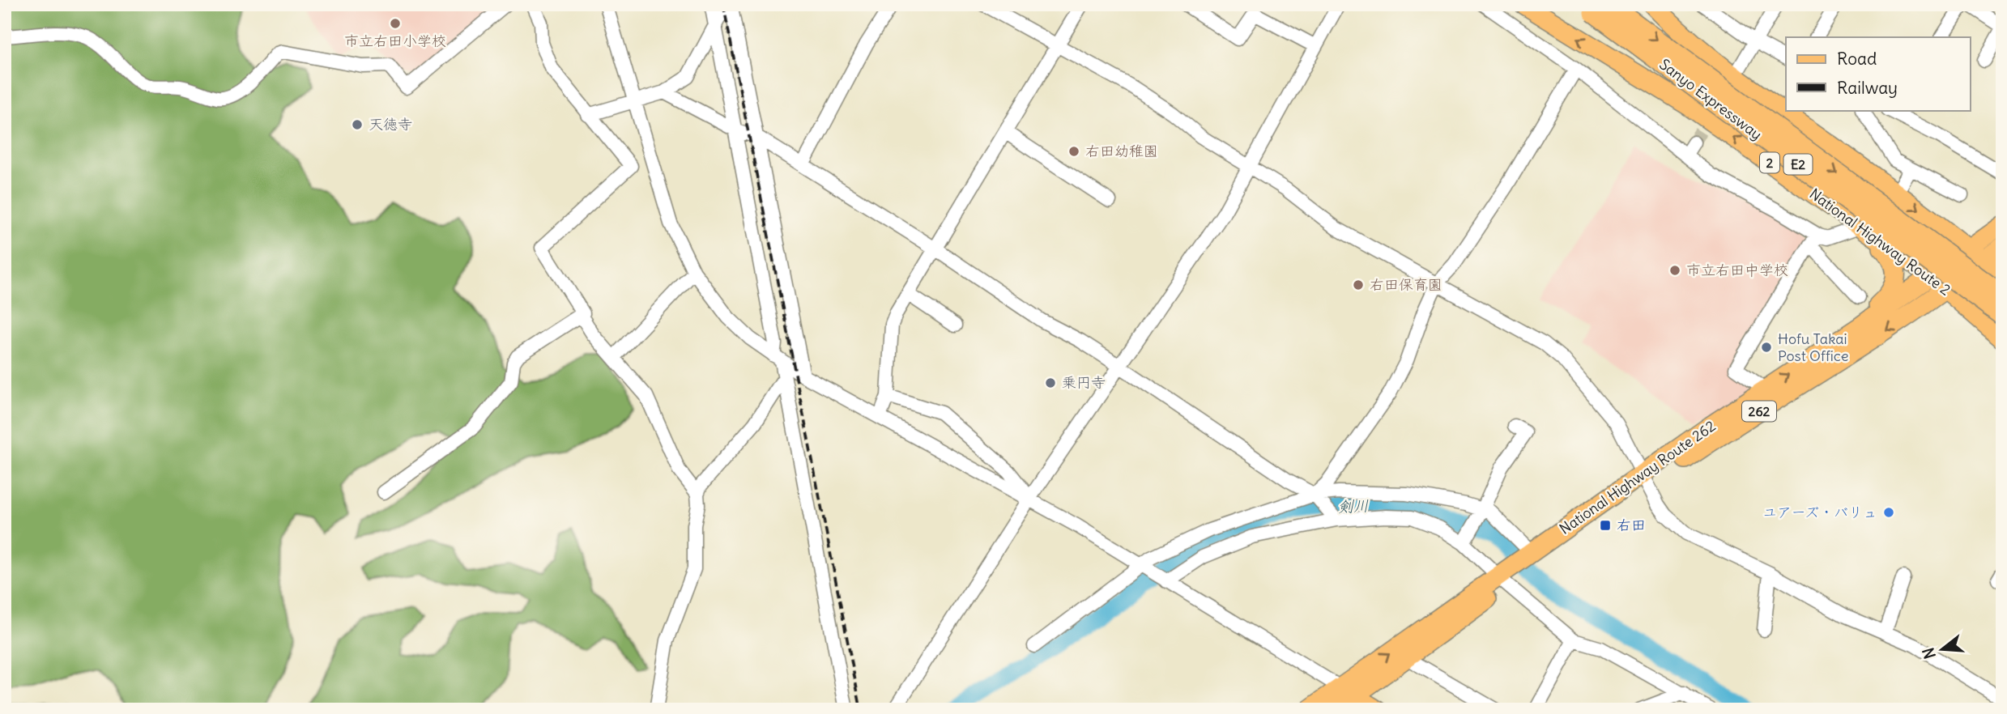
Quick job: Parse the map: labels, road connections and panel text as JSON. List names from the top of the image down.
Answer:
{
  "streets": {
    "highway": [
      "Sanyo Expressway",
      "2",
      "E2",
      "National Highway Route 2",
      "262",
      "National Highway Route 262"
    ]
  },
  "crossings": [
    ["National Highway Route 2", "National Highway Route 262"]
  ],
  "water": ["剣川"],
  "places": {
    "other": [
      "市立右田小学校",
      "天徳寺",
      "右田幼稚園",
      "市立右田中学校",
      "右田保育園",
      "Hofu Takai Post Office",
      "乗円寺",
      "ユアーズ・バリュ"
    ],
    "transit": ["右田"]
  },
  "legend": ["Road", "Railway"],
  "north": "left"
}
